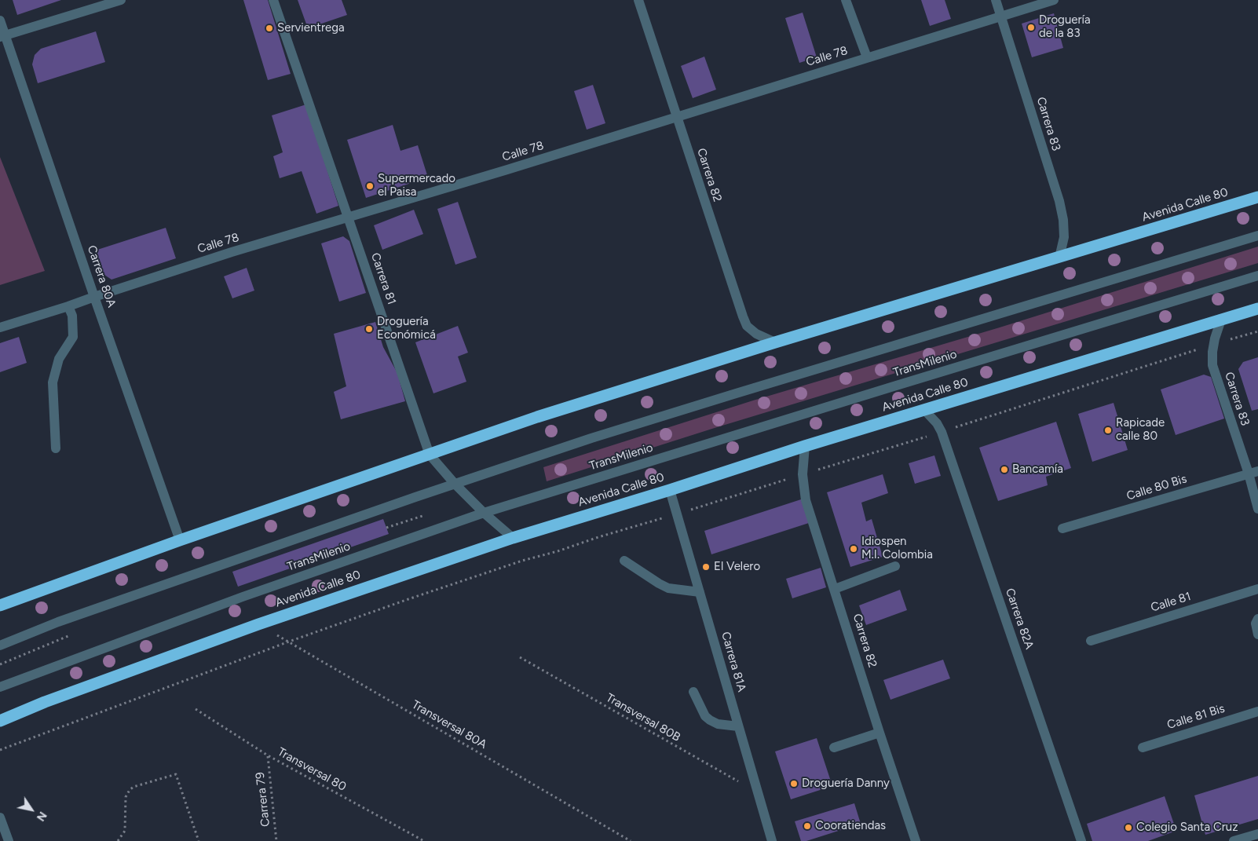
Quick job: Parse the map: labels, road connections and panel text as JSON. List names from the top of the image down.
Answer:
{
  "streets": {
    "highway": ["Avenida Calle 80"],
    "street": [
      "Calle 78",
      "Carrera 83",
      "Carrera 82",
      "Carrera 80A",
      "Carrera 81",
      "TransMilenio",
      "Calle 80 Bis",
      "Calle 81",
      "Carrera 82A",
      "Carrera 81A",
      "Calle 81 Bis"
    ],
    "path": [
      "Transversal 80B",
      "Transversal 80A",
      "Transversal 80",
      "Carrera 79"
    ]
  },
  "crossings": [
    ["Calle 78", "Carrera 83"],
    ["Calle 78", "Carrera 82"],
    ["Calle 78", "Carrera 80A"],
    ["Calle 78", "Carrera 81"],
    ["Carrera 83", "Avenida Calle 80"],
    ["Carrera 83", "Calle 80 Bis"],
    ["Carrera 82", "Avenida Calle 80"],
    ["Avenida Calle 80", "Carrera 80A"],
    ["Avenida Calle 80", "Carrera 81"],
    ["Avenida Calle 80", "Carrera 82A"],
    ["Avenida Calle 80", "Carrera 81A"],
    ["Avenida Calle 80", "Transversal 80A"],
    ["Carrera 81", "TransMilenio"],
    ["Carrera 81A", "Transversal 80B"],
    ["Transversal 80", "Carrera 79"]
  ],
  "places": [
    "Droguería de la 83",
    "Servientrega",
    "Supermercado el Paisa",
    "Droguería Económicá",
    "Rapicade calle 80",
    "Bancamía",
    "Idiospen M.I. Colombia",
    "El Velero",
    "Droguería Danny",
    "Cooratiendas",
    "Colegio Santa Cruz"
  ],
  "north": "bottom right"
}
